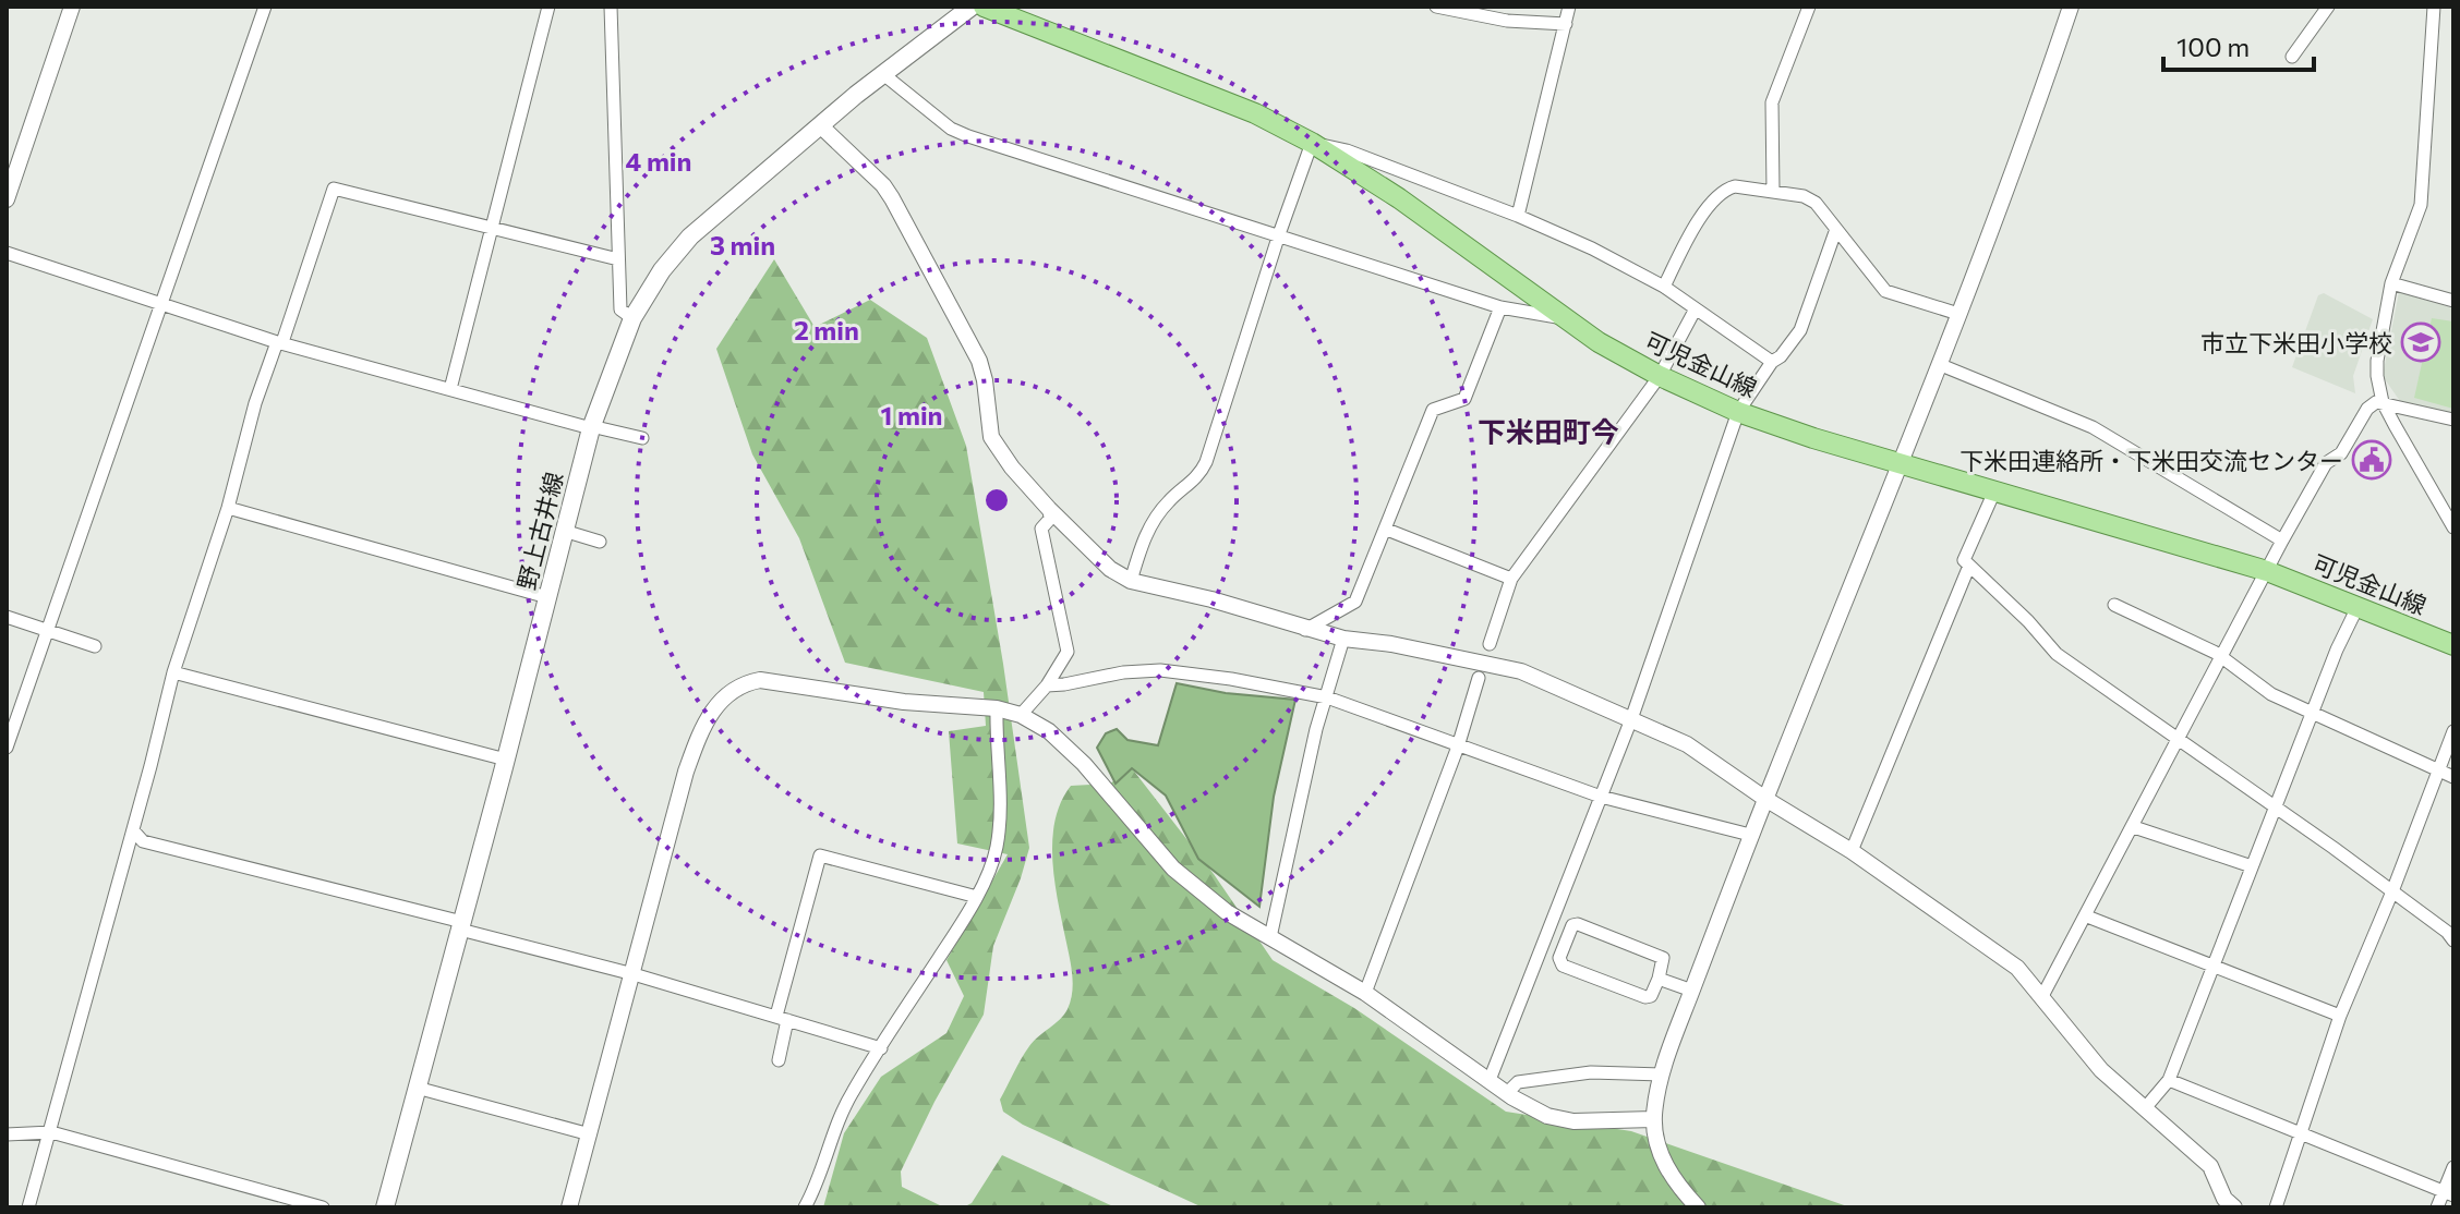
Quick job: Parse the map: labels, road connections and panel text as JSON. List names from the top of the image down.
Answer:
{
  "streets": {
    "main road": ["可児金山線", "野上古井線"]
  },
  "districts": ["下米田町今"],
  "places": {
    "school or university": ["市立下米田小学校"],
    "public building": ["下米田連絡所・下米田交流センター"]
  },
  "scale_bar": "100 m",
  "rings": [
    "4 min",
    "3 min",
    "2 min",
    "1 min"
  ]
}
